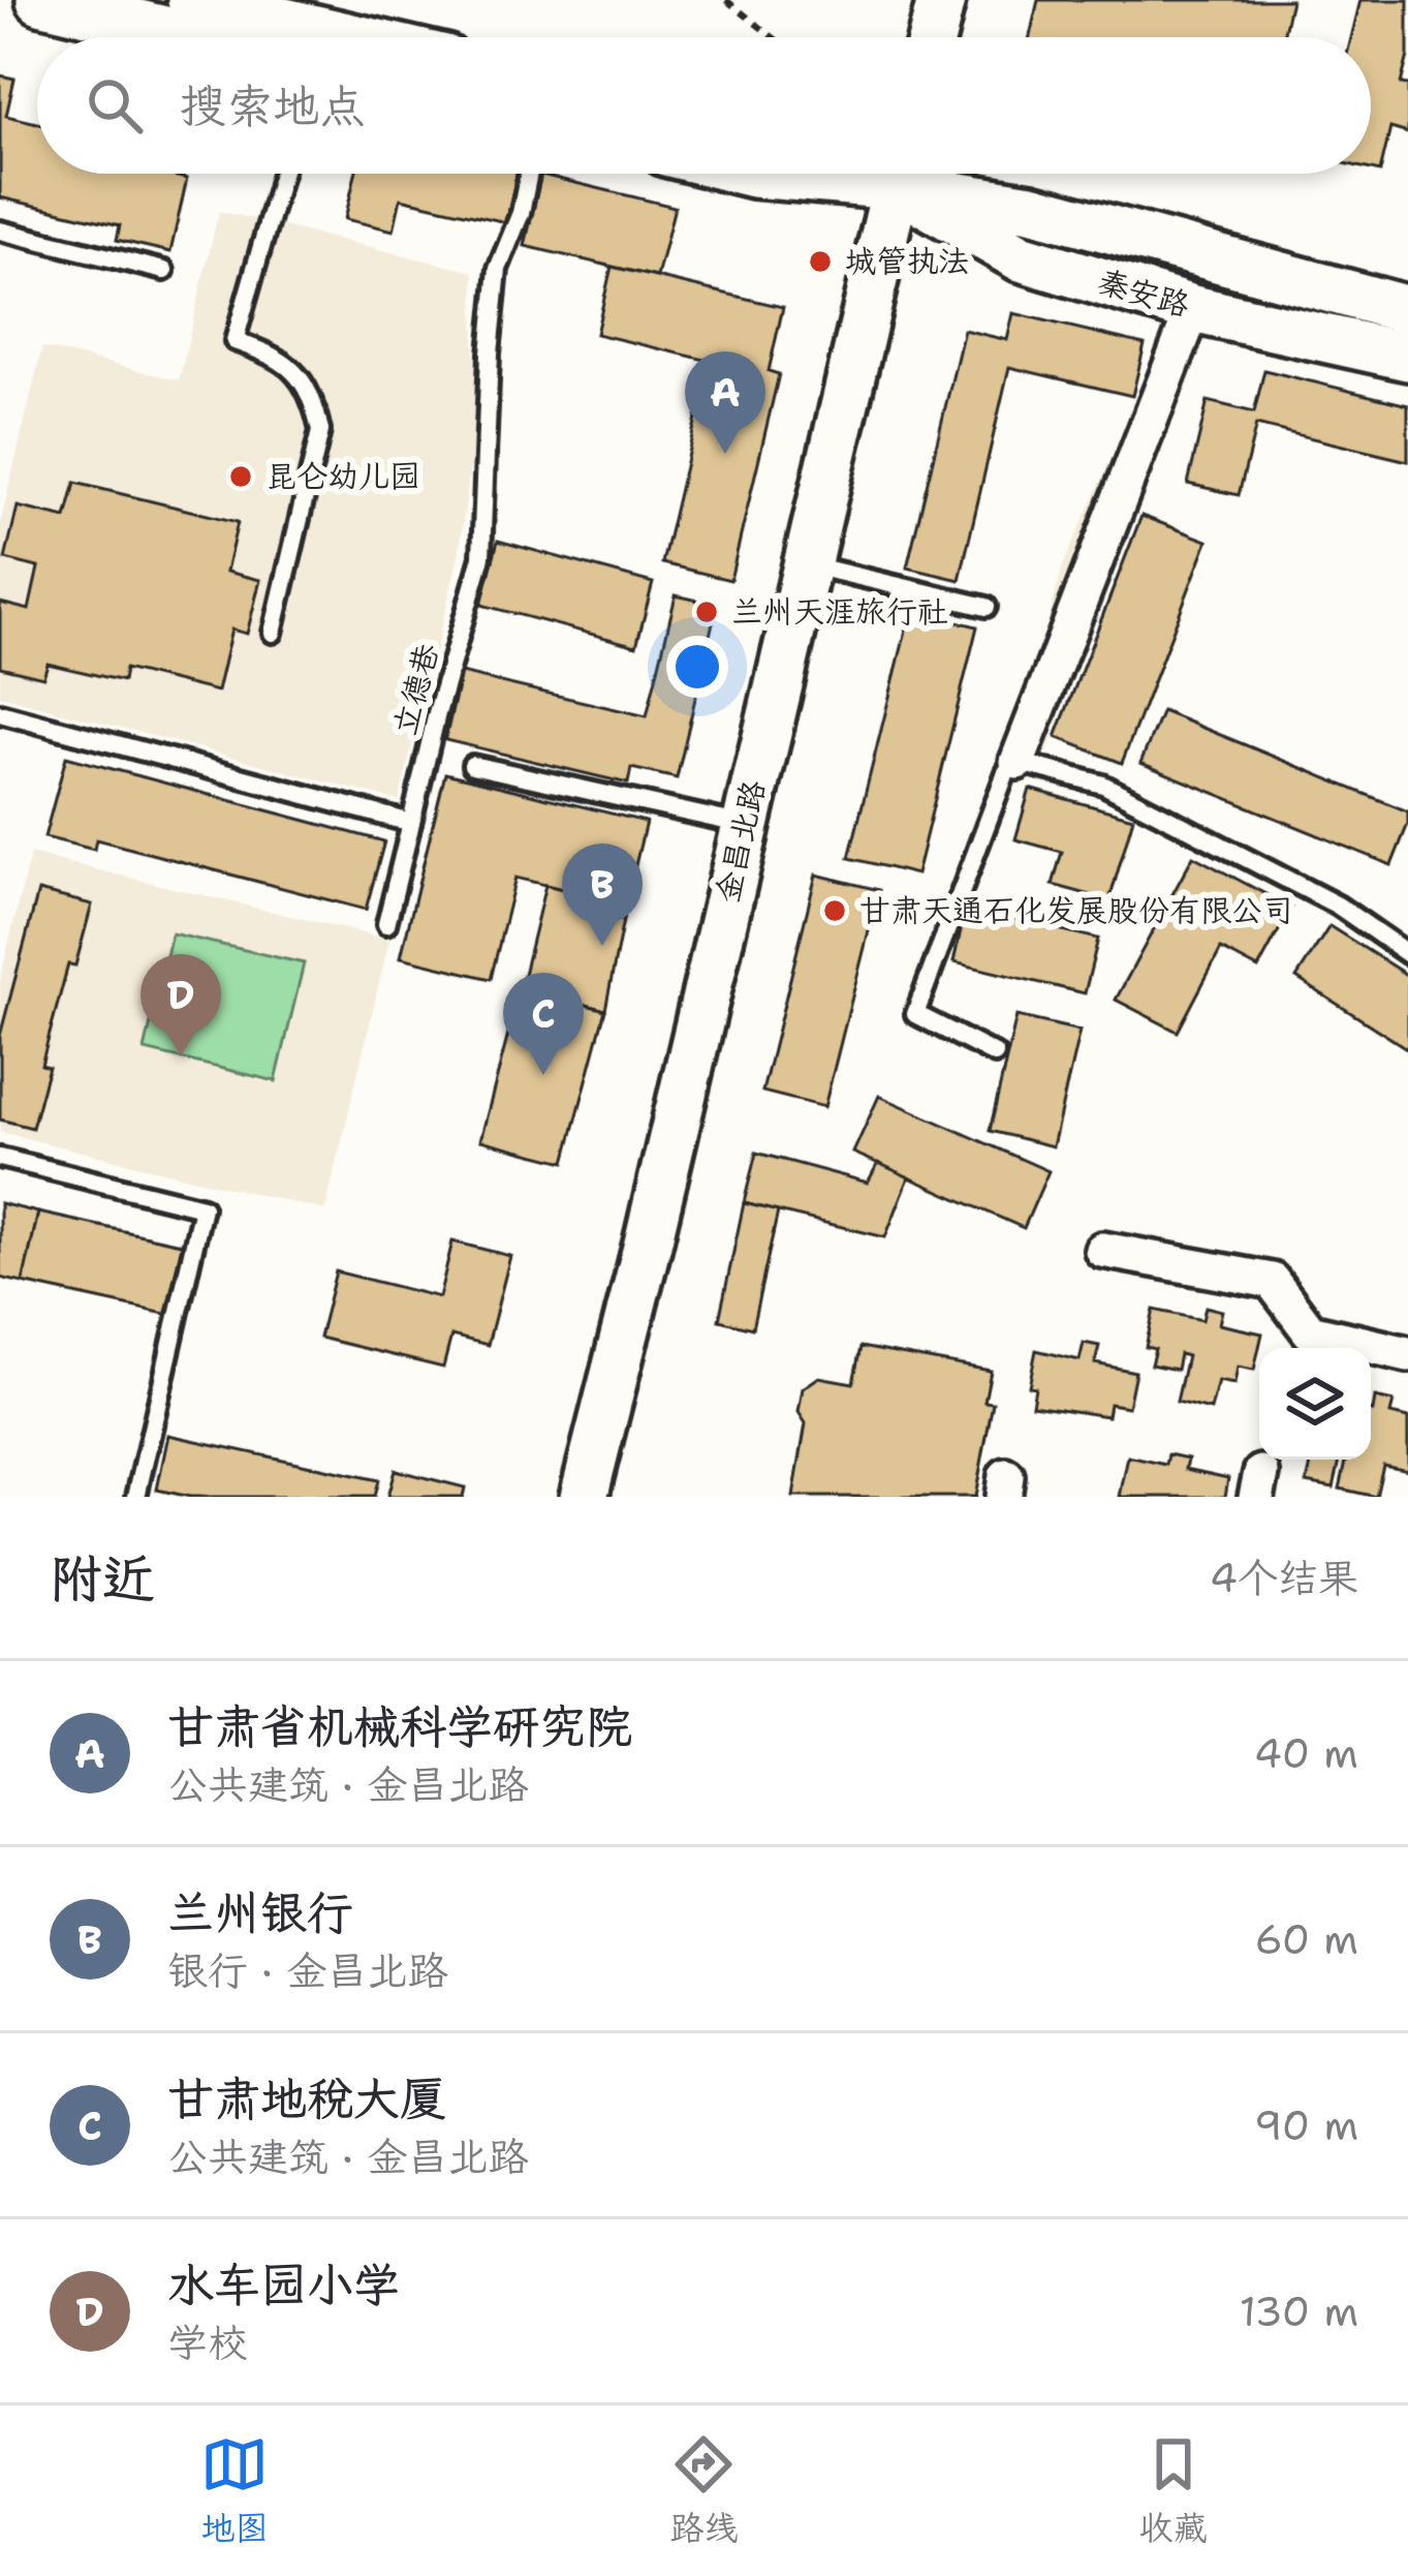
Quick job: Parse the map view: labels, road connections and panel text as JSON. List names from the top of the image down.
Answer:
{
  "streets": {
    "main road": ["秦安路", "金昌北路"],
    "lane": ["立德巷"]
  },
  "places": [
    "城管执法",
    "昆仑幼儿园",
    "兰州天涯旅行社",
    "甘肃天通石化发展股份有限公司"
  ],
  "page": {
    "search": "搜索地点",
    "pins": [
      "A",
      "B",
      "D",
      "C"
    ],
    "heading": ["附近", "4个结果"],
    "list": [
      {
        "mark": "A",
        "name": "甘肃省机械科学研究院",
        "note": "公共建筑 · 金昌北路",
        "value": "40 m"
      },
      {
        "mark": "B",
        "name": "兰州银行",
        "note": "银行 · 金昌北路",
        "value": "60 m"
      },
      {
        "mark": "C",
        "name": "甘肃地税大厦",
        "note": "公共建筑 · 金昌北路",
        "value": "90 m"
      },
      {
        "mark": "D",
        "name": "水车园小学",
        "note": "学校",
        "value": "130 m"
      }
    ],
    "nav": ["地图", "路线", "收藏"]
  }
}
